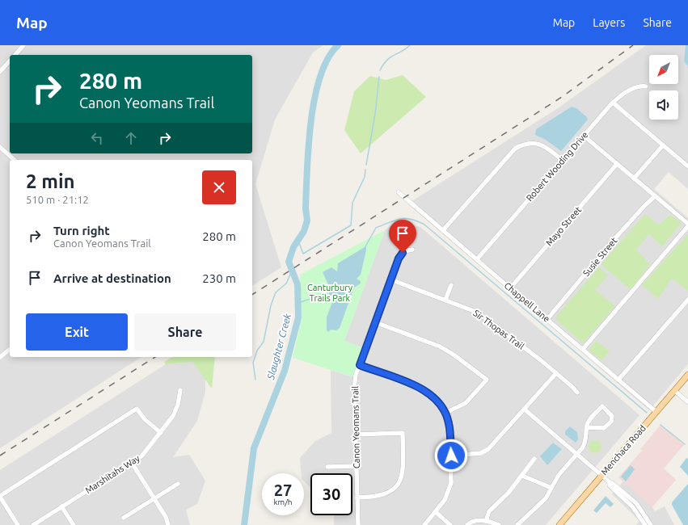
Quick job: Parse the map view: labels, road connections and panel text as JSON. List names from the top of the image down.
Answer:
{
  "streets": {
    "main road": ["Menchaca Road"],
    "street": [
      "Robert Wooding Drive",
      "Mayo Street",
      "Susie Street",
      "Chappell Lane",
      "Sir Thopas Trail",
      "Canon Yeomans Trail",
      "Marshitahs Way"
    ]
  },
  "crossings": [
    ["Robert Wooding Drive", "Chappell Lane"],
    ["Mayo Street", "Chappell Lane"],
    ["Susie Street", "Chappell Lane"],
    ["Chappell Lane", "Menchaca Road"],
    ["Sir Thopas Trail", "Canon Yeomans Trail"]
  ],
  "water": ["Slaughter Creek"],
  "parks": ["Canturbury Trails Park"],
  "north": "bottom left",
  "page": {
    "header": "Map",
    "nav": ["Map", "Layers", "Share"],
    "turn": ["280 m", "Canon Yeomans Trail"],
    "heading": ["2 min", "510 m · 21:12"],
    "list": [
      {
        "name": "Turn right",
        "note": "Canon Yeomans Trail",
        "value": "280 m"
      },
      {
        "name": "Arrive at destination",
        "value": "230 m"
      }
    ],
    "buttons": ["Exit", "Share"],
    "speed": "27 km/h",
    "limit": "30"
  }
}
